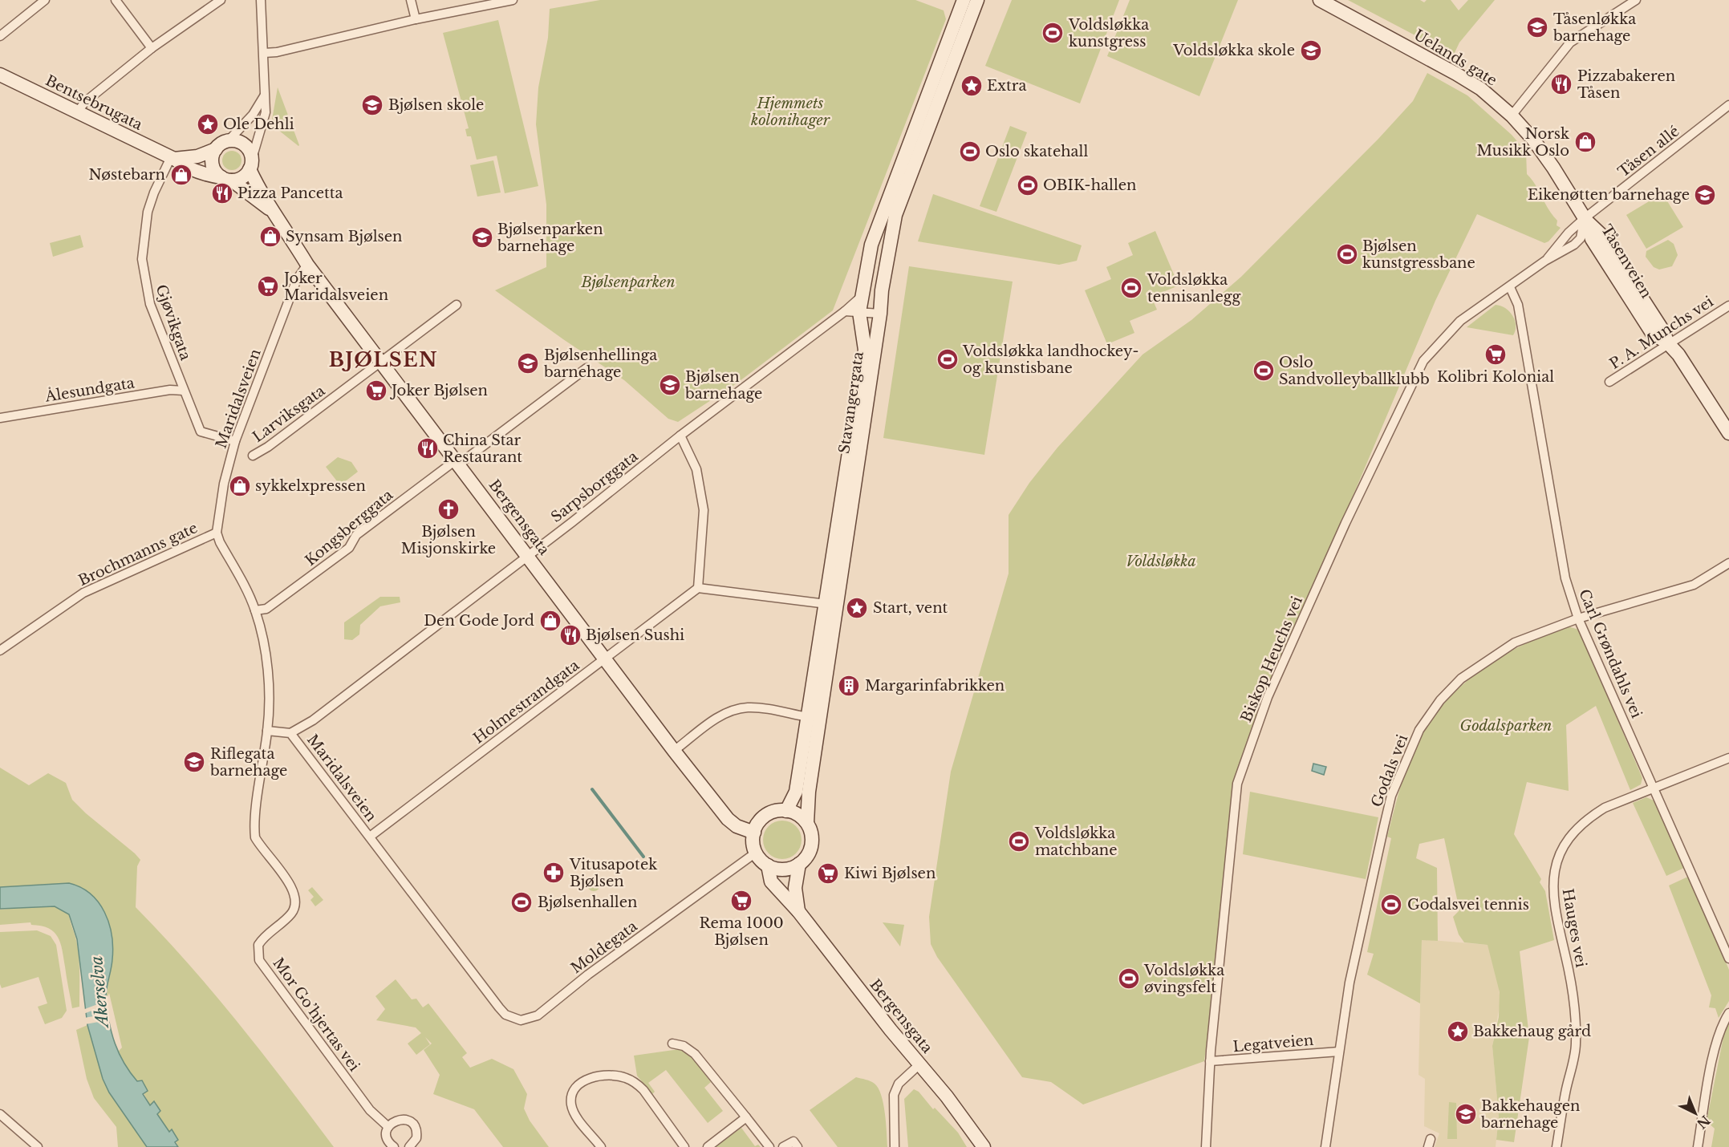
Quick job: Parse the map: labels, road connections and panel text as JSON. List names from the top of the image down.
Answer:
{
  "streets": {
    "main road": [
      "Uelands gate",
      "Bentsebrugata",
      "Tåsenveien",
      "Stavangergata",
      "Bergensgata"
    ],
    "street": [
      "Tåsen allé",
      "Gjøvikgata",
      "P. A. Munchs vei",
      "Ålesundgata",
      "Maridalsveien",
      "Larviksgata",
      "Sarpsborggata",
      "Kongsberggata",
      "Brochmanns gate",
      "Carl Grøndahls vei",
      "Biskop Heuchs vei",
      "Holmestrandgata",
      "Godals vei",
      "Hauges vei",
      "Moldegata",
      "Mor Go’hjertas vei",
      "Legatveien"
    ]
  },
  "crossings": [
    ["Uelands gate", "Tåsen allé"],
    ["Uelands gate", "Tåsenveien"],
    ["Uelands gate", "Biskop Heuchs vei"],
    ["Bentsebrugata", "Gjøvikgata"],
    ["Bentsebrugata", "Bergensgata"],
    ["Tåsen allé", "Tåsenveien"],
    ["Tåsen allé", "Biskop Heuchs vei"],
    ["Tåsenveien", "P. A. Munchs vei"],
    ["Tåsenveien", "Biskop Heuchs vei"],
    ["Gjøvikgata", "Ålesundgata"],
    ["Gjøvikgata", "Maridalsveien"],
    ["Maridalsveien", "Sarpsborggata"],
    ["Maridalsveien", "Bergensgata"],
    ["Maridalsveien", "Brochmanns gate"],
    ["Maridalsveien", "Holmestrandgata"],
    ["Maridalsveien", "Moldegata"],
    ["Maridalsveien", "Mor Go’hjertas vei"],
    ["Stavangergata", "Sarpsborggata"],
    ["Stavangergata", "Bergensgata"],
    ["Stavangergata", "Moldegata"],
    ["Larviksgata", "Bergensgata"],
    ["Sarpsborggata", "Bergensgata"],
    ["Bergensgata", "Kongsberggata"],
    ["Bergensgata", "Holmestrandgata"],
    ["Bergensgata", "Moldegata"],
    ["Carl Grøndahls vei", "Biskop Heuchs vei"],
    ["Carl Grøndahls vei", "Godals vei"],
    ["Carl Grøndahls vei", "Hauges vei"],
    ["Biskop Heuchs vei", "Legatveien"],
    ["Godals vei", "Legatveien"]
  ],
  "districts": ["BJØLSEN"],
  "water": ["Akerselva"],
  "parks": [
    "Hjemmets kolonihager",
    "Bjølsenparken",
    "Voldsløkka",
    "Godalsparken"
  ],
  "places": {
    "school or university": [
      "Tåsenløkka barnehage",
      "Voldsløkka skole",
      "Bjølsen skole",
      "Eikenøtten barnehage",
      "Bjølsenparken barnehage",
      "Bjølsenhellinga barnehage",
      "Bjølsen barnehage",
      "Riflegata barnehage",
      "Bakkehaugen barnehage"
    ],
    "sports": [
      "Voldsløkka kunstgress",
      "Oslo skatehall",
      "OBIK-hallen",
      "Bjølsen kunstgressbane",
      "Voldsløkka tennisanlegg",
      "Voldsløkka landhockey- og kunstisbane",
      "Oslo Sandvolleyballklubb",
      "Voldsløkka matchbane",
      "Bjølsenhallen",
      "Godalsvei tennis",
      "Voldsløkka øvingsfelt"
    ],
    "restaurant": [
      "Pizzabakeren Tåsen",
      "Pizza Pancetta",
      "China Star Restaurant",
      "Bjølsen Sushi"
    ],
    "place": [
      "Extra",
      "Ole Dehli",
      "Start, vent",
      "Bakkehaug gård"
    ],
    "shop": [
      "Norsk Musikk Oslo",
      "Nøstebarn",
      "Synsam Bjølsen",
      "sykkelxpressen",
      "Den Gode Jord"
    ],
    "supermarket": [
      "Joker Maridalsveien",
      "Kolibri Kolonial",
      "Joker Bjølsen",
      "Kiwi Bjølsen",
      "Rema 1000 Bjølsen"
    ],
    "church": ["Bjølsen Misjonskirke"],
    "building": ["Margarinfabrikken"],
    "pharmacy": ["Vitusapotek Bjølsen"]
  },
  "north": "bottom right"
}
